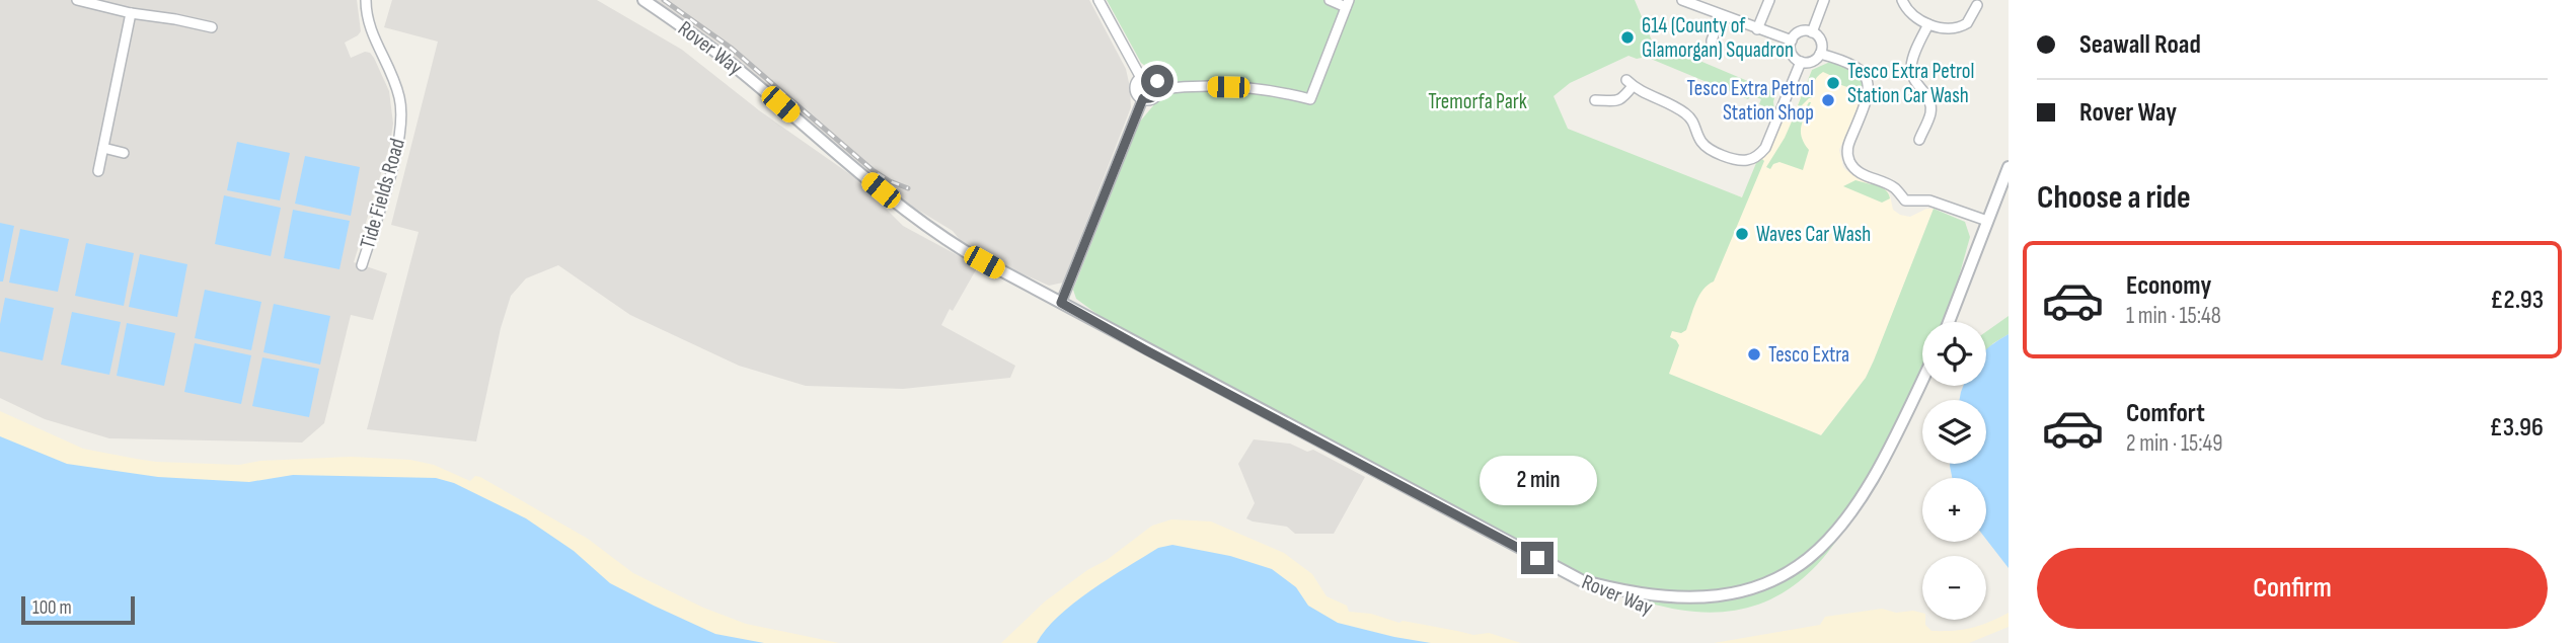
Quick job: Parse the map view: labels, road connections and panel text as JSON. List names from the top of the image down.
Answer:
{
  "streets": {
    "street": ["Rover Way", "Tide Fields Road"]
  },
  "parks": ["Tremorfa Park"],
  "places": [
    "614 (County of Glamorgan) Squadron",
    "Tesco Extra Petrol Station Car Wash",
    "Tesco Extra Petrol Station Shop",
    "Waves Car Wash",
    "Tesco Extra"
  ],
  "scale_bar": "100 m",
  "page": {
    "banner": ["Seawall Road", "Rover Way"],
    "heading": "Choose a ride",
    "list": [
      {
        "name": "Economy",
        "note": "1 min · 15:48",
        "value": "£2.93"
      },
      {
        "name": "Comfort",
        "note": "2 min · 15:49",
        "value": "£3.96"
      }
    ],
    "map_buttons": ["+", "−"],
    "bubble": "2 min",
    "buttons": "Confirm",
    "scale": "100 m"
  }
}
